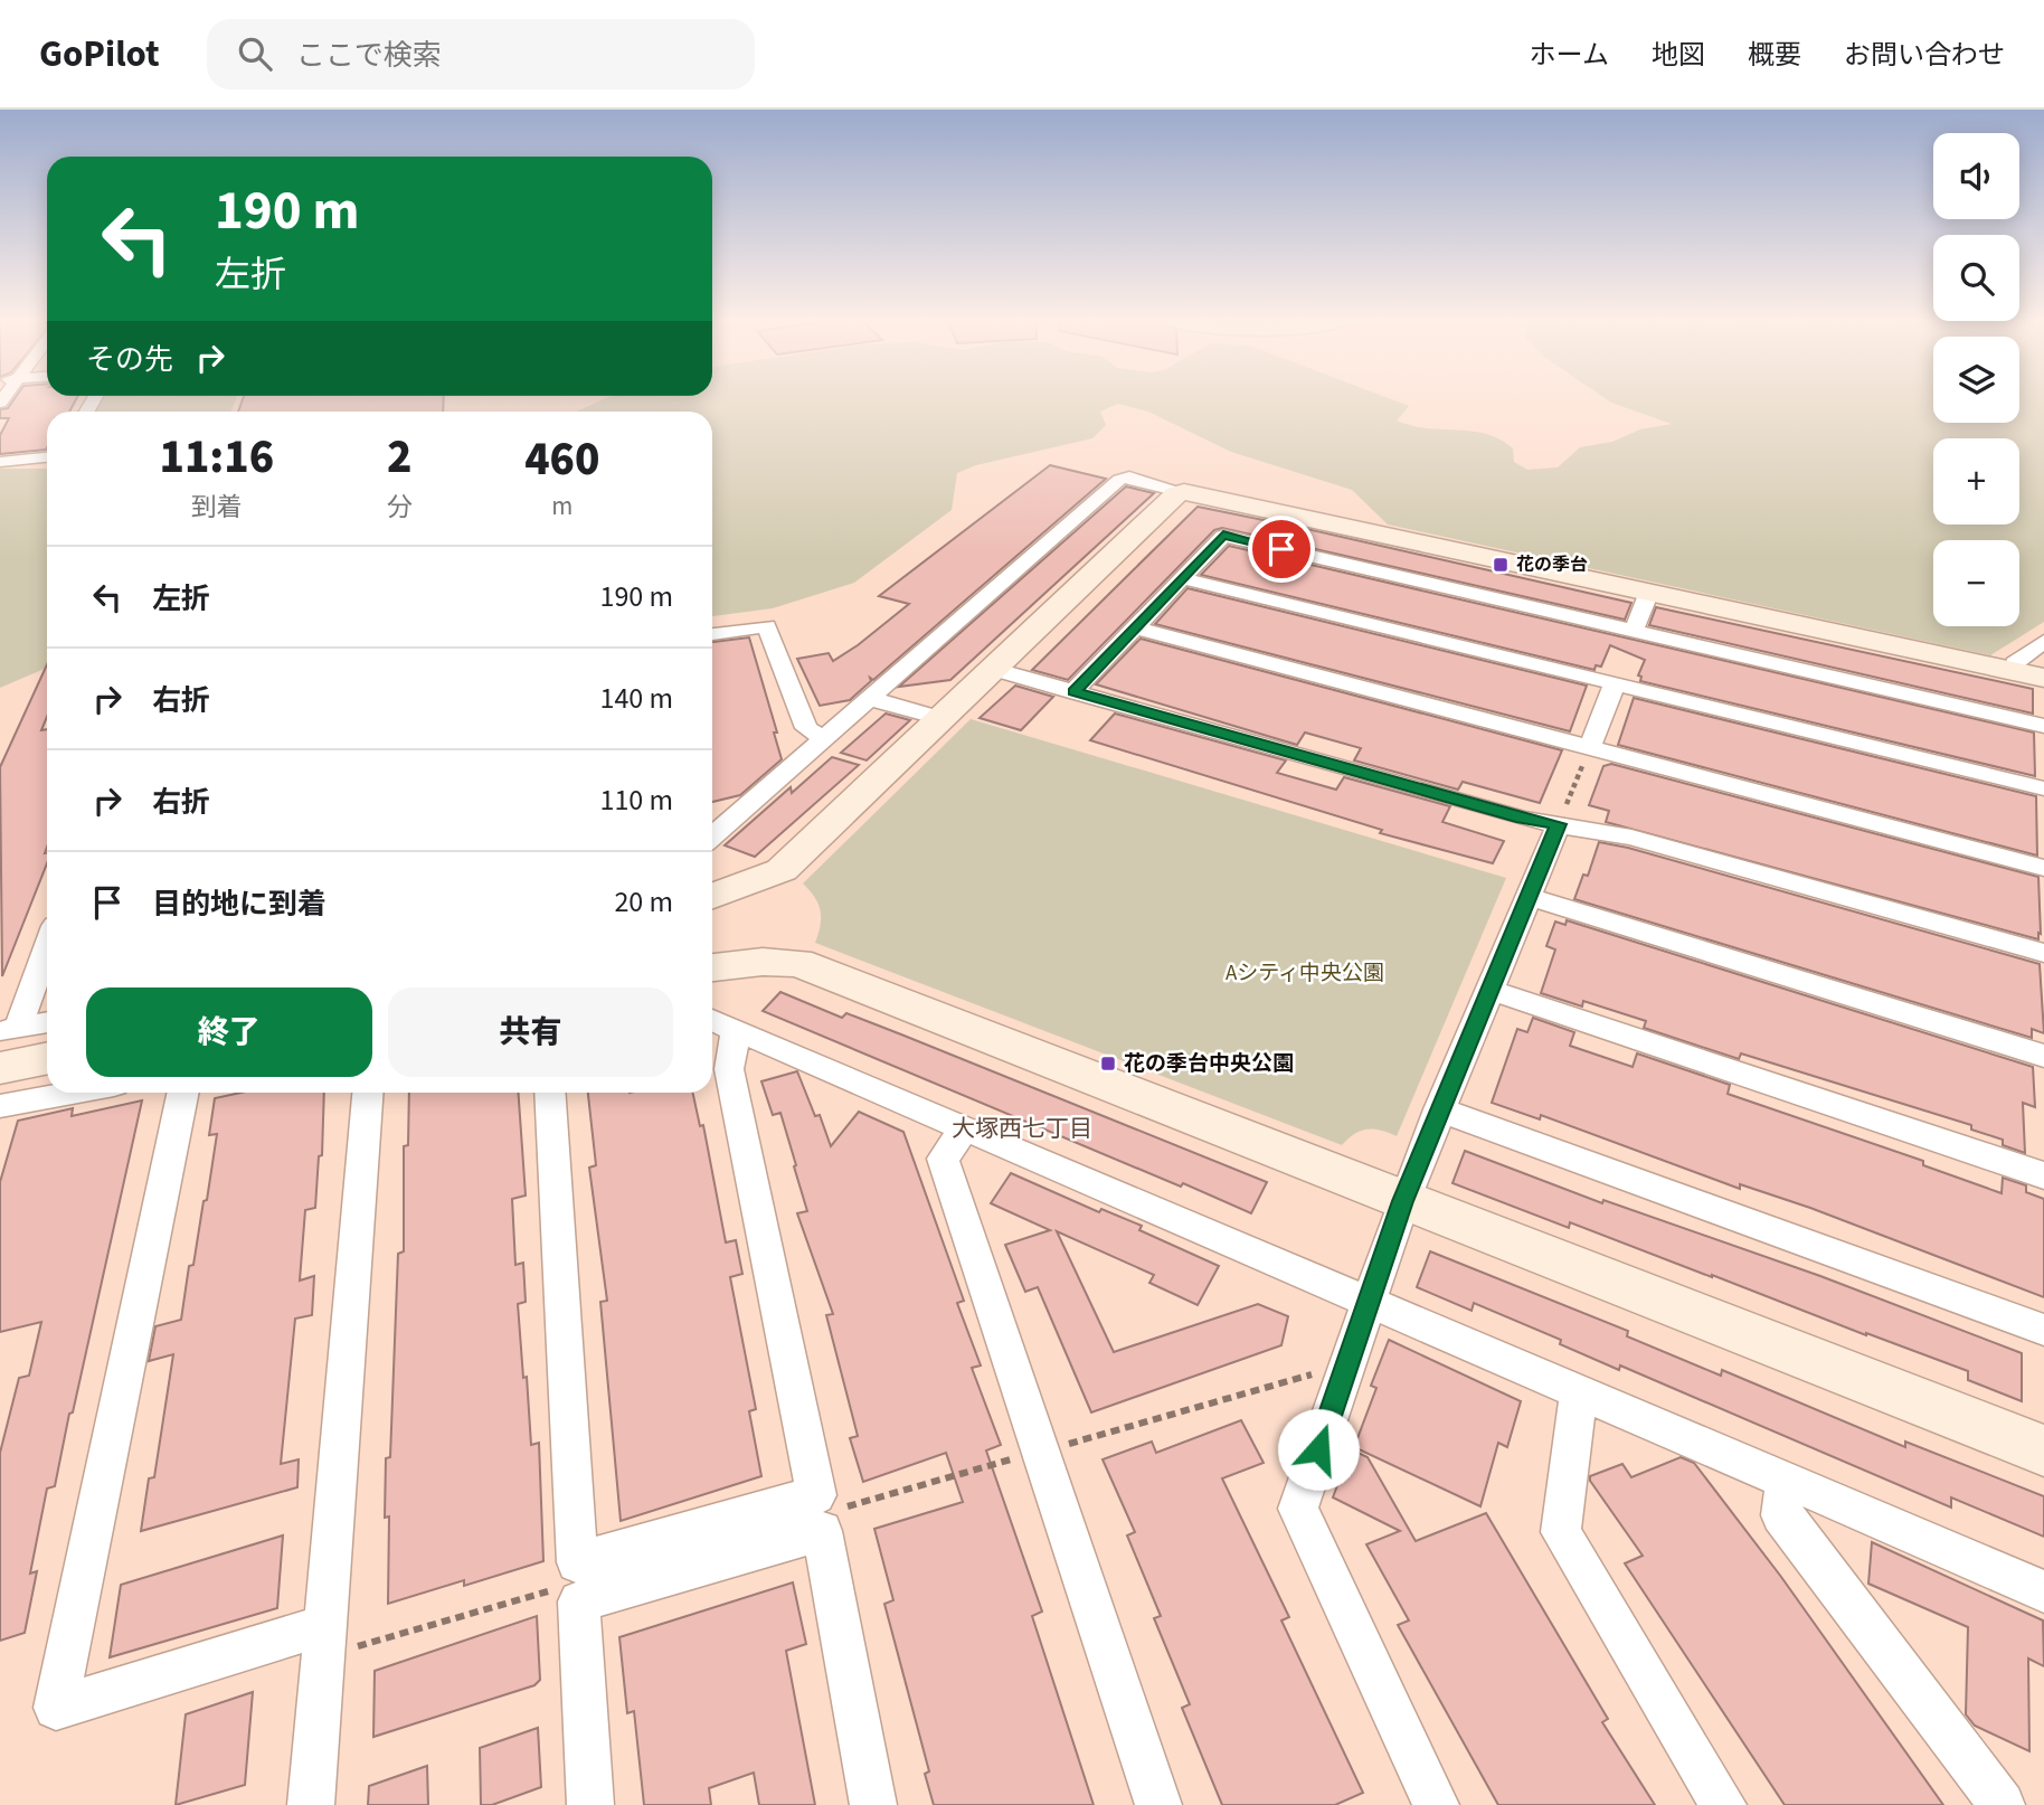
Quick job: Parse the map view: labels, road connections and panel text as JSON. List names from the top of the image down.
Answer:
{
  "districts": ["大塚西七丁目"],
  "parks": ["Aシティ中央公園"],
  "places": {
    "transit": ["花の季台", "花の季台中央公園"]
  },
  "page": {
    "header": "GoPilot",
    "search": "ここで検索",
    "nav": [
      "ホーム",
      "地図",
      "概要",
      "お問い合わせ"
    ],
    "map_buttons": ["+", "−"],
    "turn": ["190 m", "左折"],
    "then": "その先",
    "eta": [
      "11:16",
      "到着",
      "2",
      "分",
      "460",
      "m"
    ],
    "list": [
      {
        "name": "左折",
        "value": "190 m"
      },
      {
        "name": "右折",
        "value": "140 m"
      },
      {
        "name": "右折",
        "value": "110 m"
      },
      {
        "name": "目的地に到着",
        "value": "20 m"
      }
    ],
    "buttons": ["終了", "共有"]
  }
}
